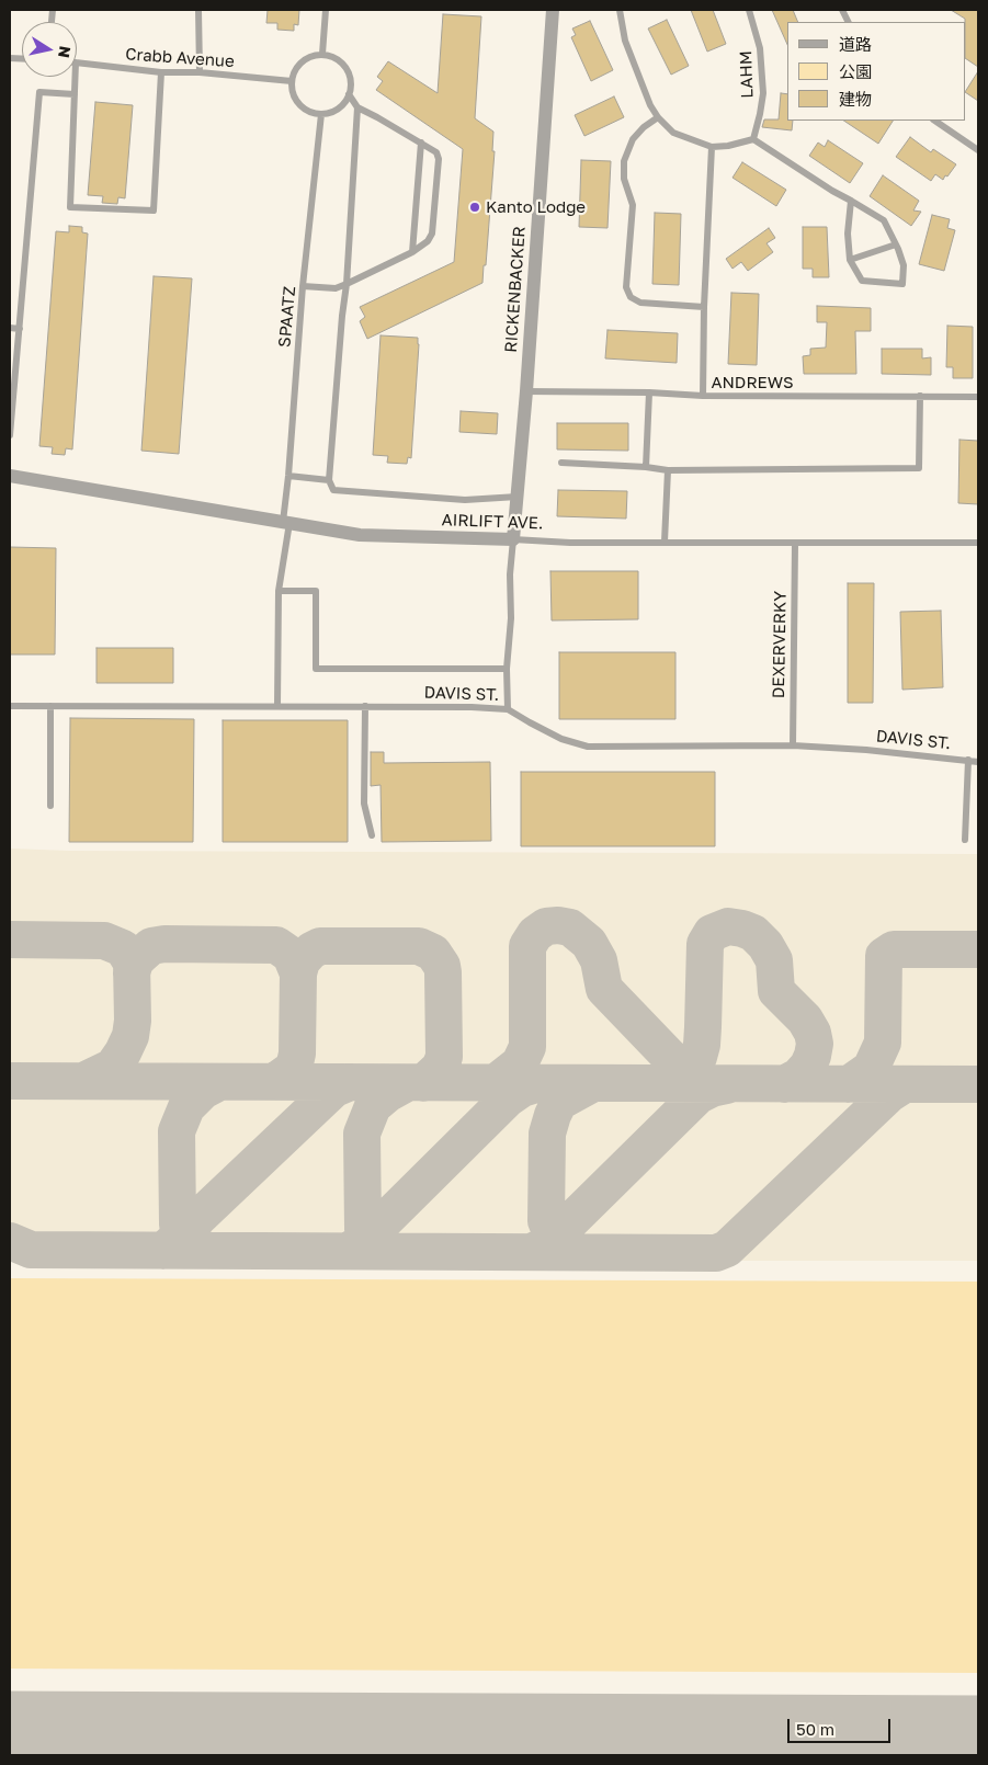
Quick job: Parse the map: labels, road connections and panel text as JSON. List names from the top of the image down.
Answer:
{
  "streets": {
    "street": ["RICKENBACKER", "AIRLIFT AVE."],
    "lane": [
      "Crabb Avenue",
      "LAHM",
      "SPAATZ",
      "ANDREWS",
      "DEXERVERKY",
      "DAVIS ST."
    ]
  },
  "crossings": [
    ["Crabb Avenue", "SPAATZ"],
    ["RICKENBACKER", "ANDREWS"],
    ["RICKENBACKER", "AIRLIFT AVE."],
    ["SPAATZ", "AIRLIFT AVE."],
    ["SPAATZ", "DAVIS ST."],
    ["AIRLIFT AVE.", "DEXERVERKY"],
    ["DEXERVERKY", "DAVIS ST."]
  ],
  "places": ["Kanto Lodge"],
  "legend": ["道路", "公園", "建物"],
  "scale_bar": "50 m",
  "north": "right"
}
